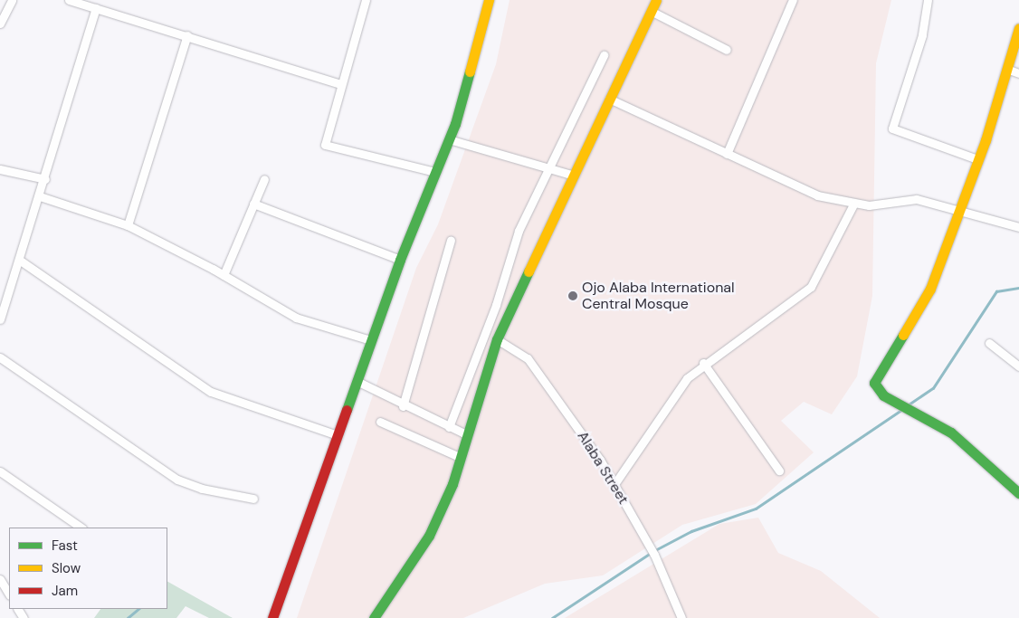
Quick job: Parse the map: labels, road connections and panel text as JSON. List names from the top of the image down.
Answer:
{
  "streets": {
    "street": ["Alaba Street"]
  },
  "places": ["Ojo Alaba International Central Mosque"],
  "legend": ["Fast", "Slow", "Jam"]
}
